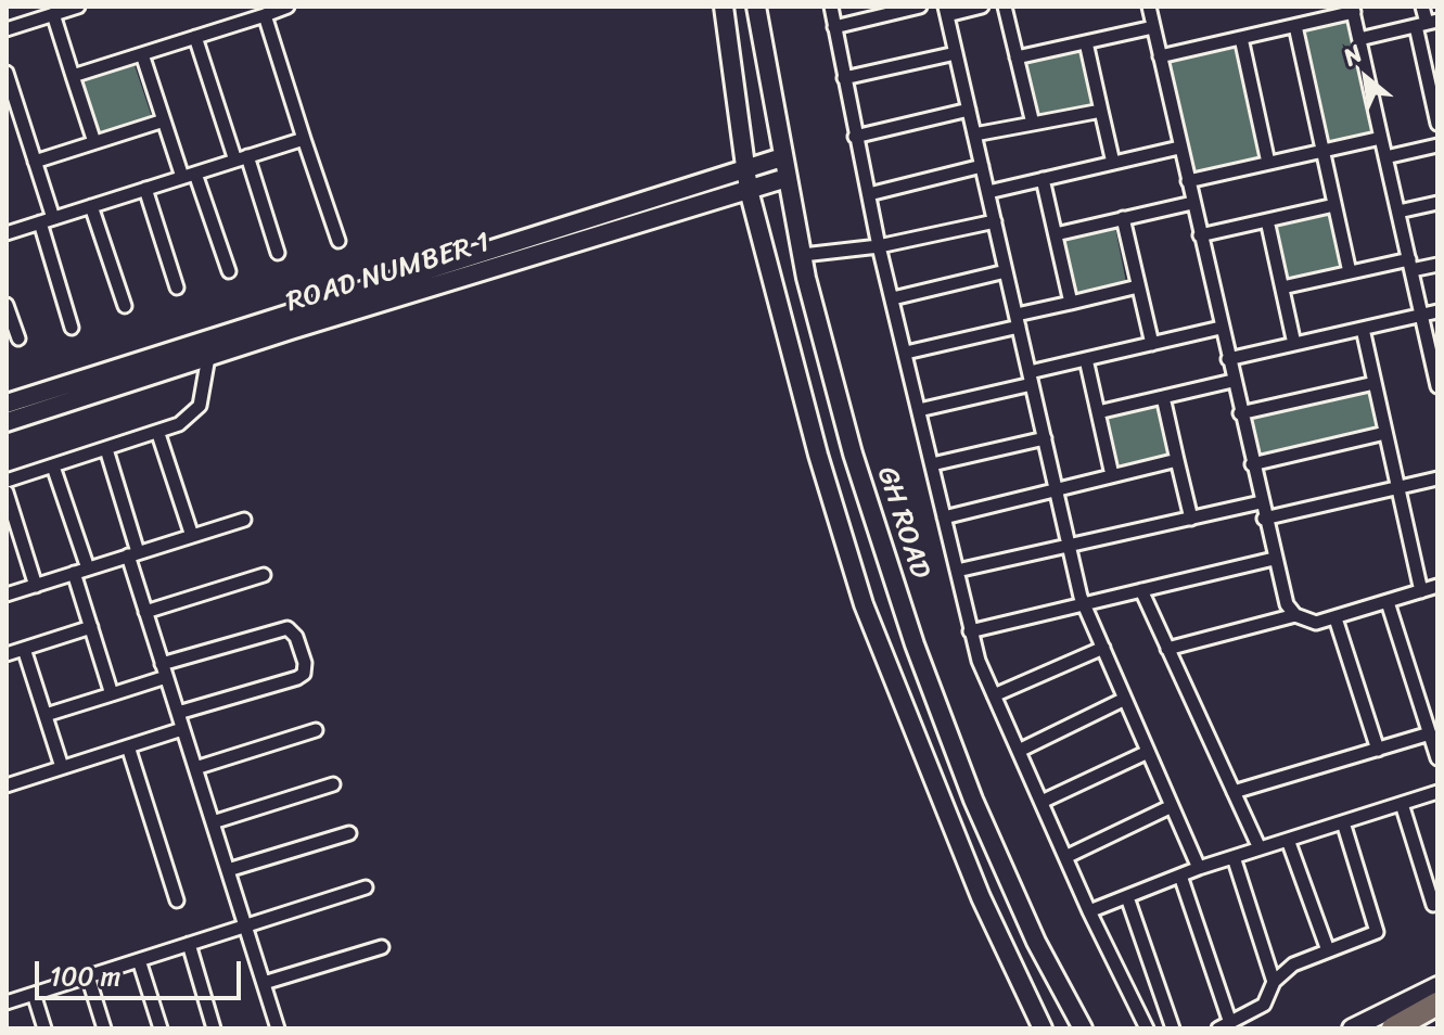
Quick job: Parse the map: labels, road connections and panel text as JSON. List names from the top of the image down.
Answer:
{
  "streets": {
    "main road": ["ROAD NUMBER 1", "GH ROAD"]
  },
  "crossings": [
    ["ROAD NUMBER 1", "GH ROAD"]
  ],
  "scale_bar": "100 m",
  "north": "top left"
}
